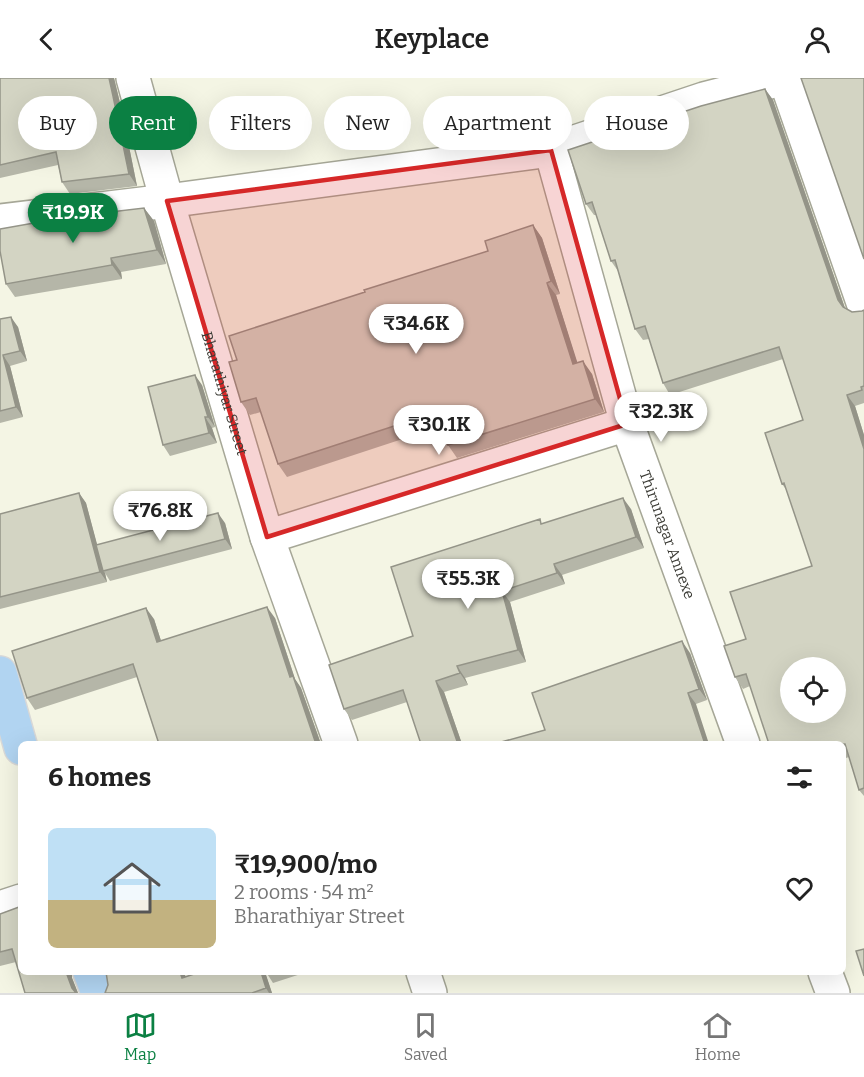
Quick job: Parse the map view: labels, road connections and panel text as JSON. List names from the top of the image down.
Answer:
{
  "streets": {
    "street": ["Bharathiyar Street", "Thirunagar Annexe"]
  },
  "page": {
    "header": "Keyplace",
    "chip": [
      "Buy",
      "Rent",
      "Filters",
      "New",
      "Apartment",
      "House"
    ],
    "price": [
      "₹19.9K",
      "₹34.6K",
      "₹32.3K",
      "₹30.1K",
      "₹76.8K",
      "₹55.3K"
    ],
    "heading": "6 homes",
    "list": [
      {
        "name": "₹19,900/mo",
        "note": "2 rooms · 54 m² · Bharathiyar Street"
      }
    ],
    "tabs": ["Map", "Saved", "Home"]
  }
}
